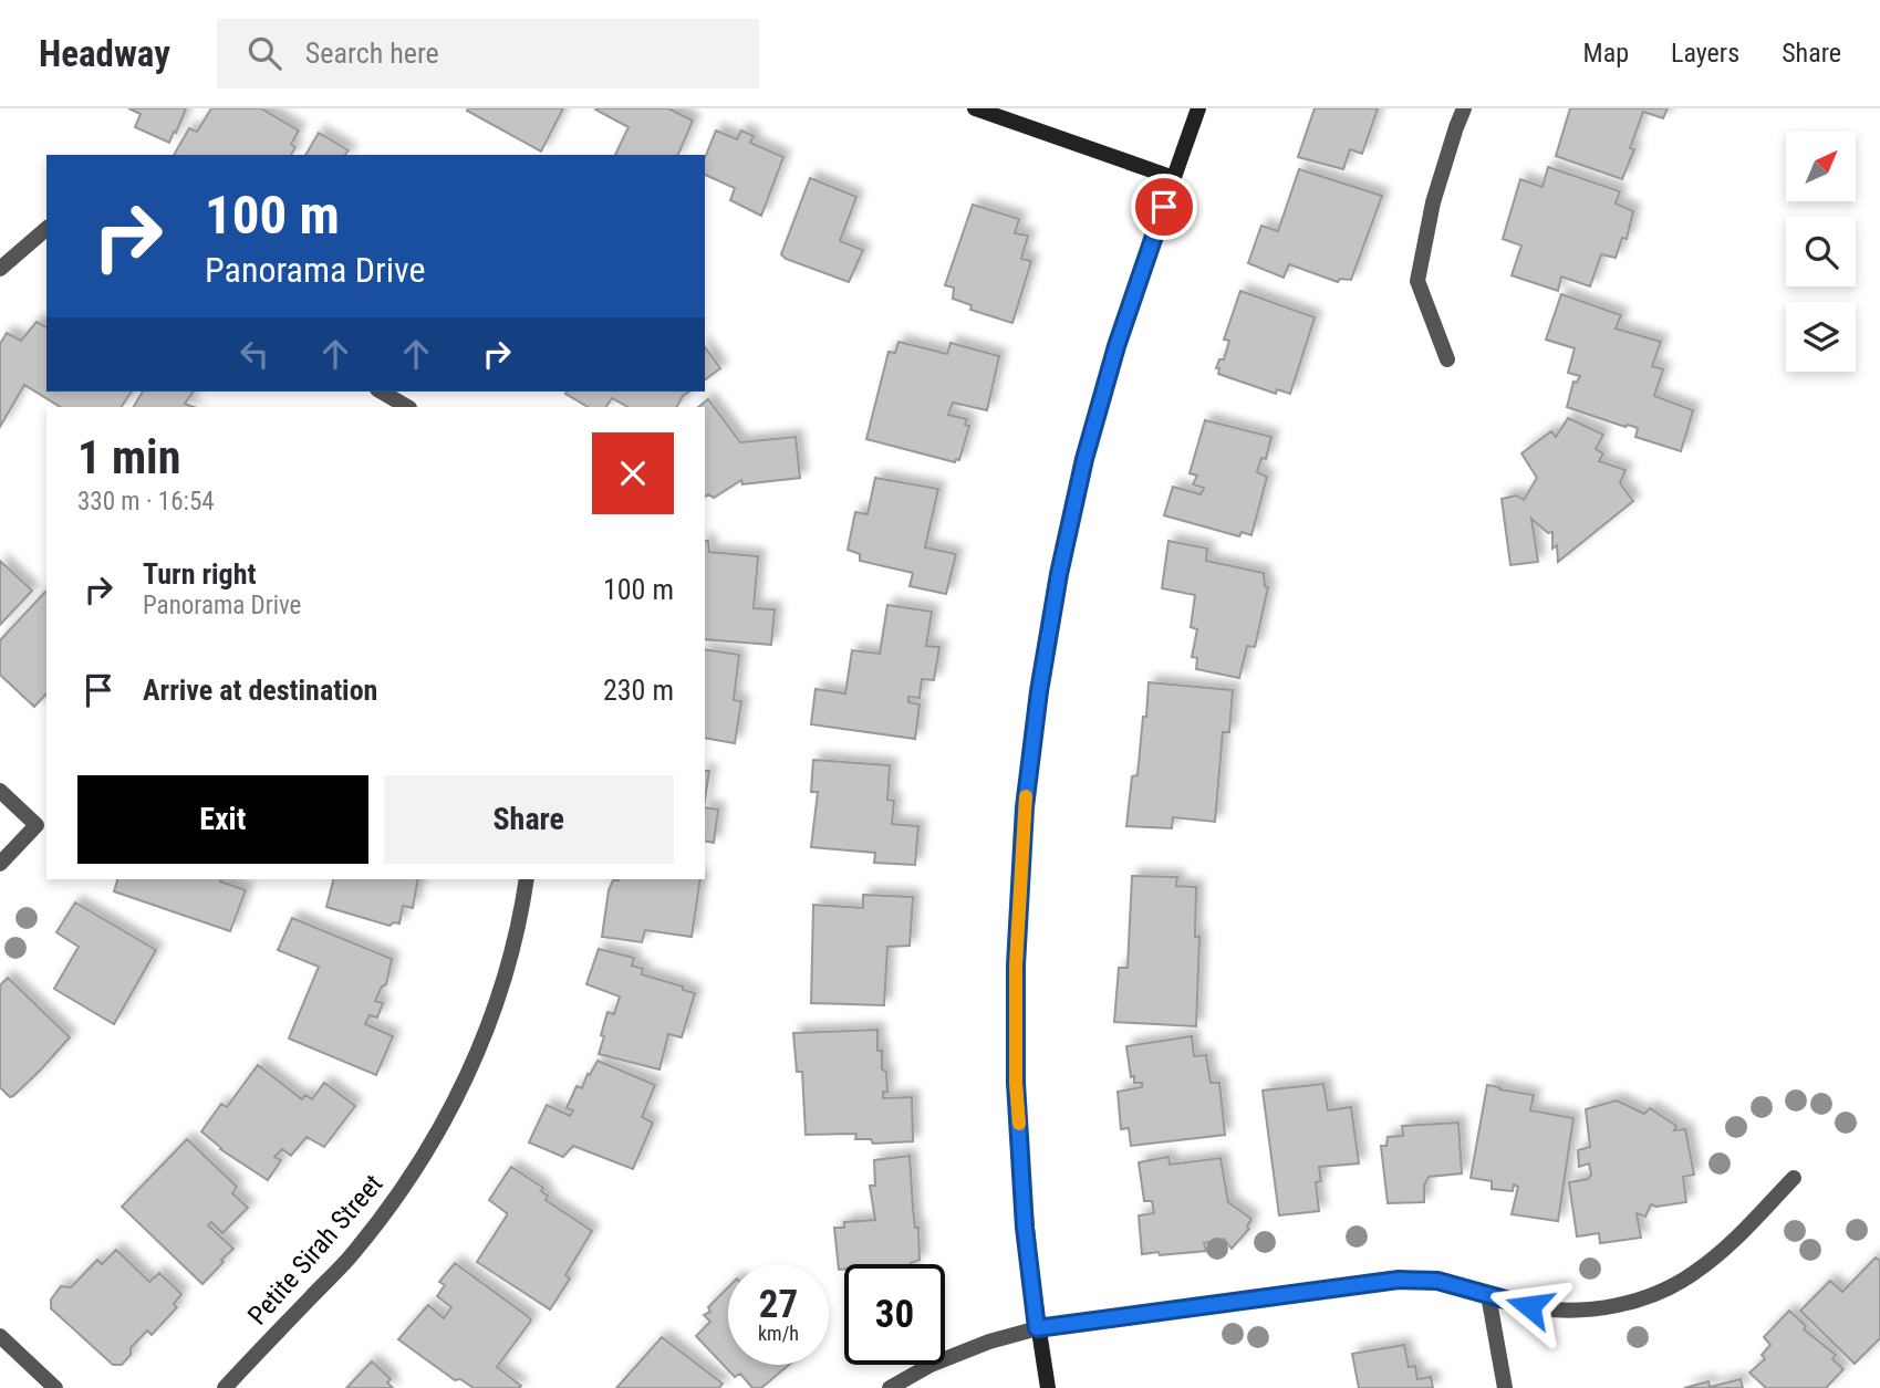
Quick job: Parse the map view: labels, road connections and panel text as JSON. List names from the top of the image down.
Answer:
{
  "streets": {
    "street": ["Petite Sirah Street"]
  },
  "north": "top right",
  "page": {
    "header": "Headway",
    "search": "Search here",
    "nav": ["Map", "Layers", "Share"],
    "turn": ["100 m", "Panorama Drive"],
    "heading": ["1 min", "330 m · 16:54"],
    "list": [
      {
        "name": "Turn right",
        "note": "Panorama Drive",
        "value": "100 m"
      },
      {
        "name": "Arrive at destination",
        "value": "230 m"
      }
    ],
    "buttons": ["Exit", "Share"],
    "speed": "27 km/h",
    "limit": "30"
  }
}
